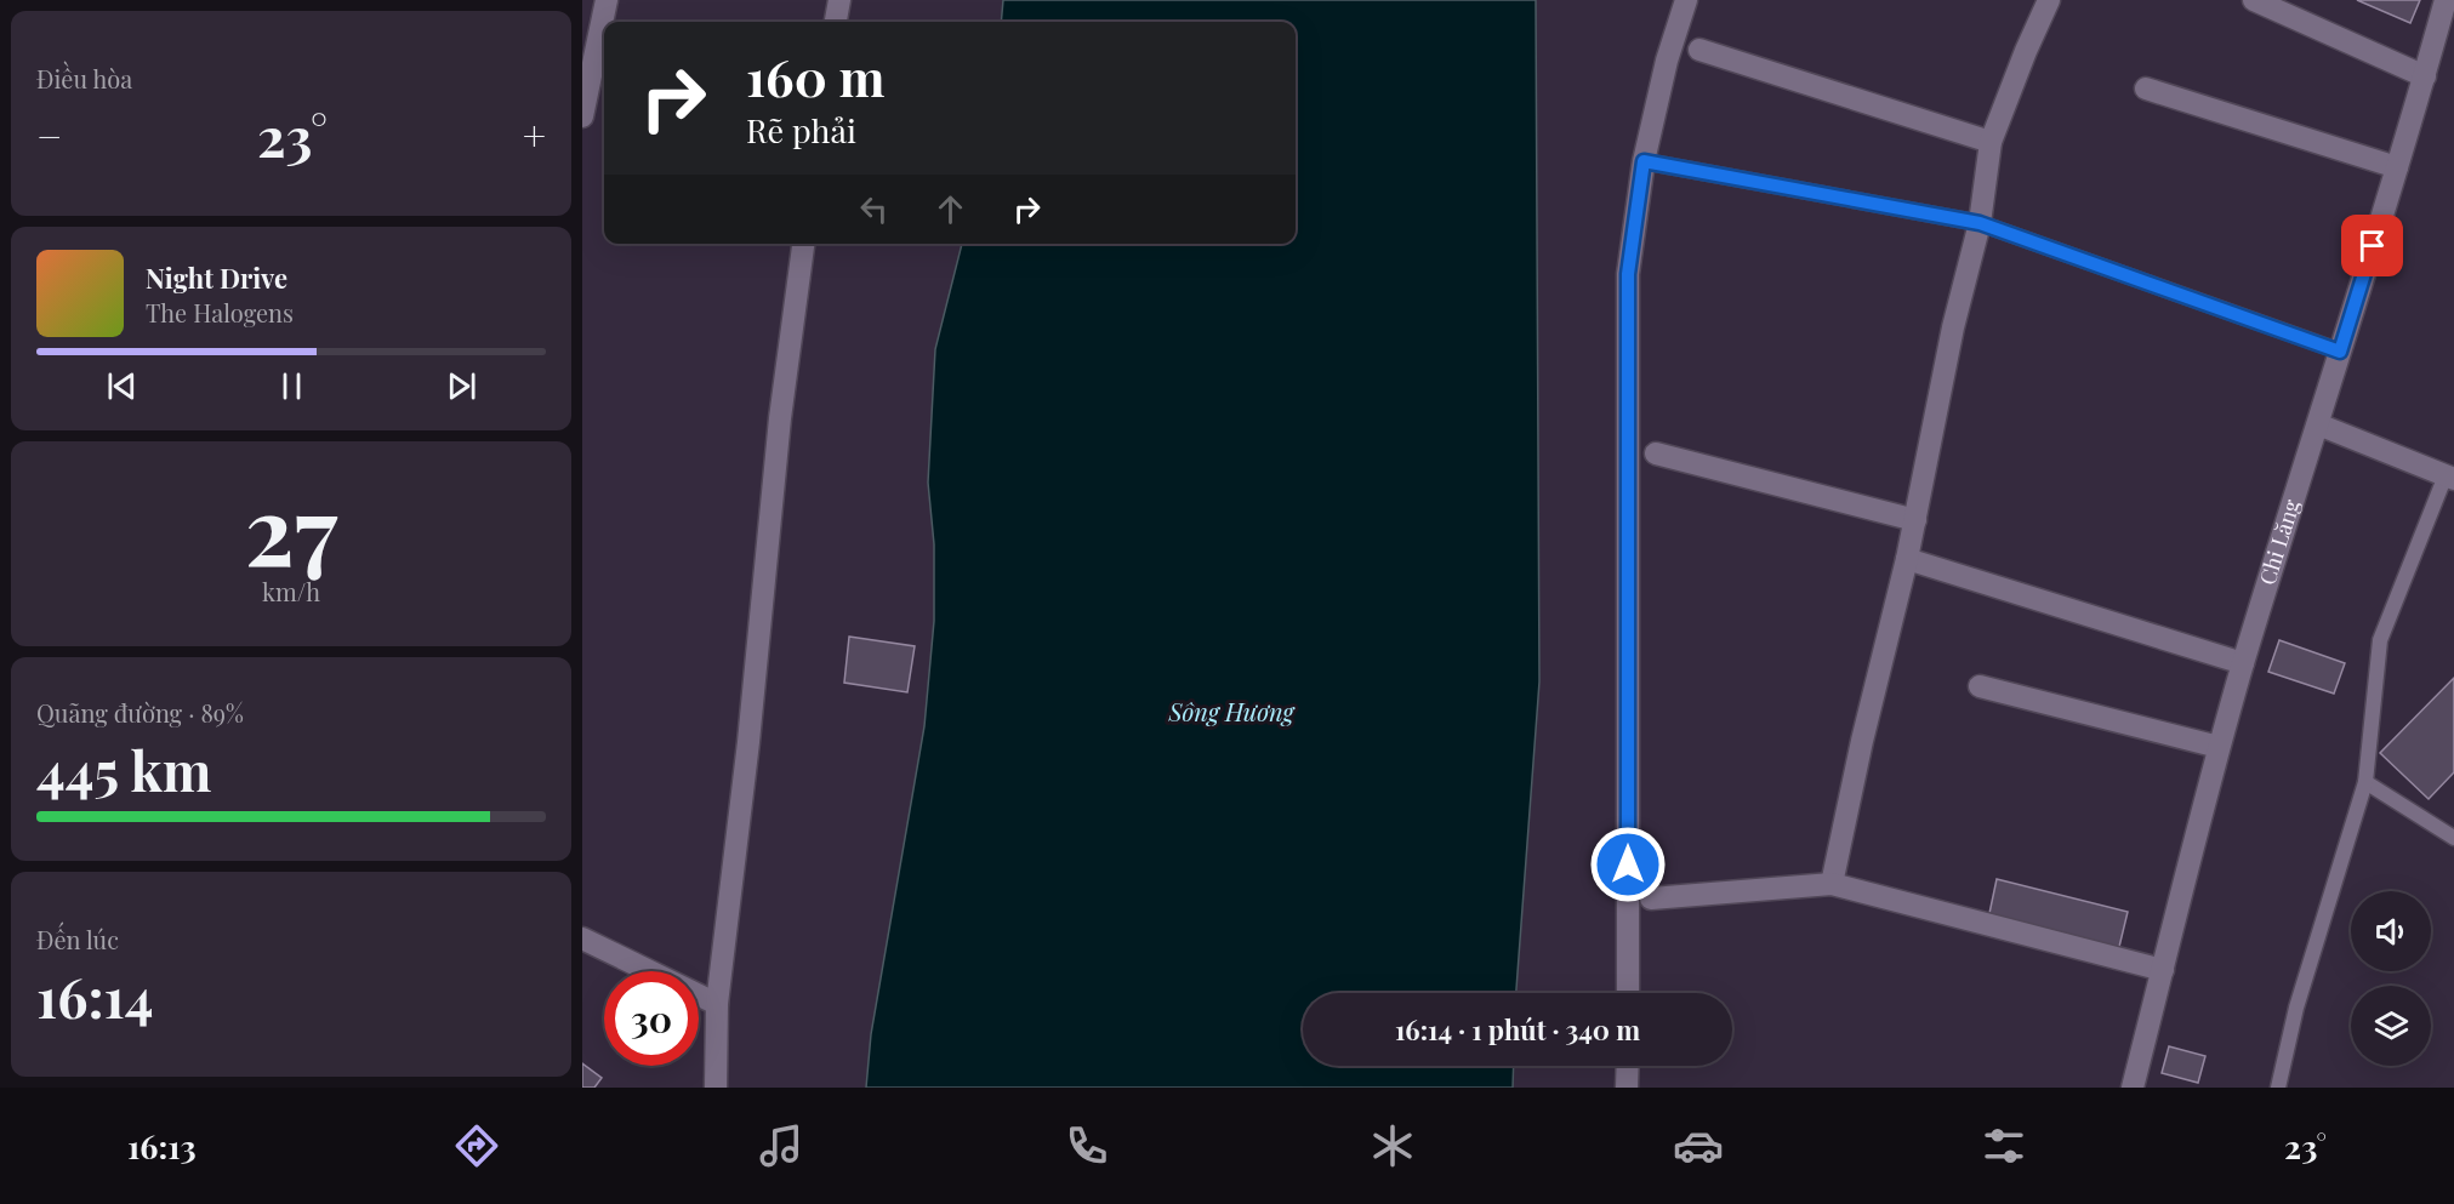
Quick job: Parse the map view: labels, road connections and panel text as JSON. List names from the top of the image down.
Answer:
{
  "streets": {
    "street": ["Chi Lăng"]
  },
  "water": ["Sông Hương"],
  "page": {
    "tile": [
      "Điều hòa",
      ["27", "km/h"],
      ["Quãng đường · 89%", "445 km"],
      ["Đến lúc", "16:14"]
    ],
    "turn": ["160 m", "Rẽ phải"],
    "heat": ["−", "23°", "+"],
    "song": ["Night Drive", "The Halogens"],
    "limit": "30",
    "trip": "16:14 · 1 phút · 340 m",
    "tabs": ["16:13", "23°"]
  }
}
